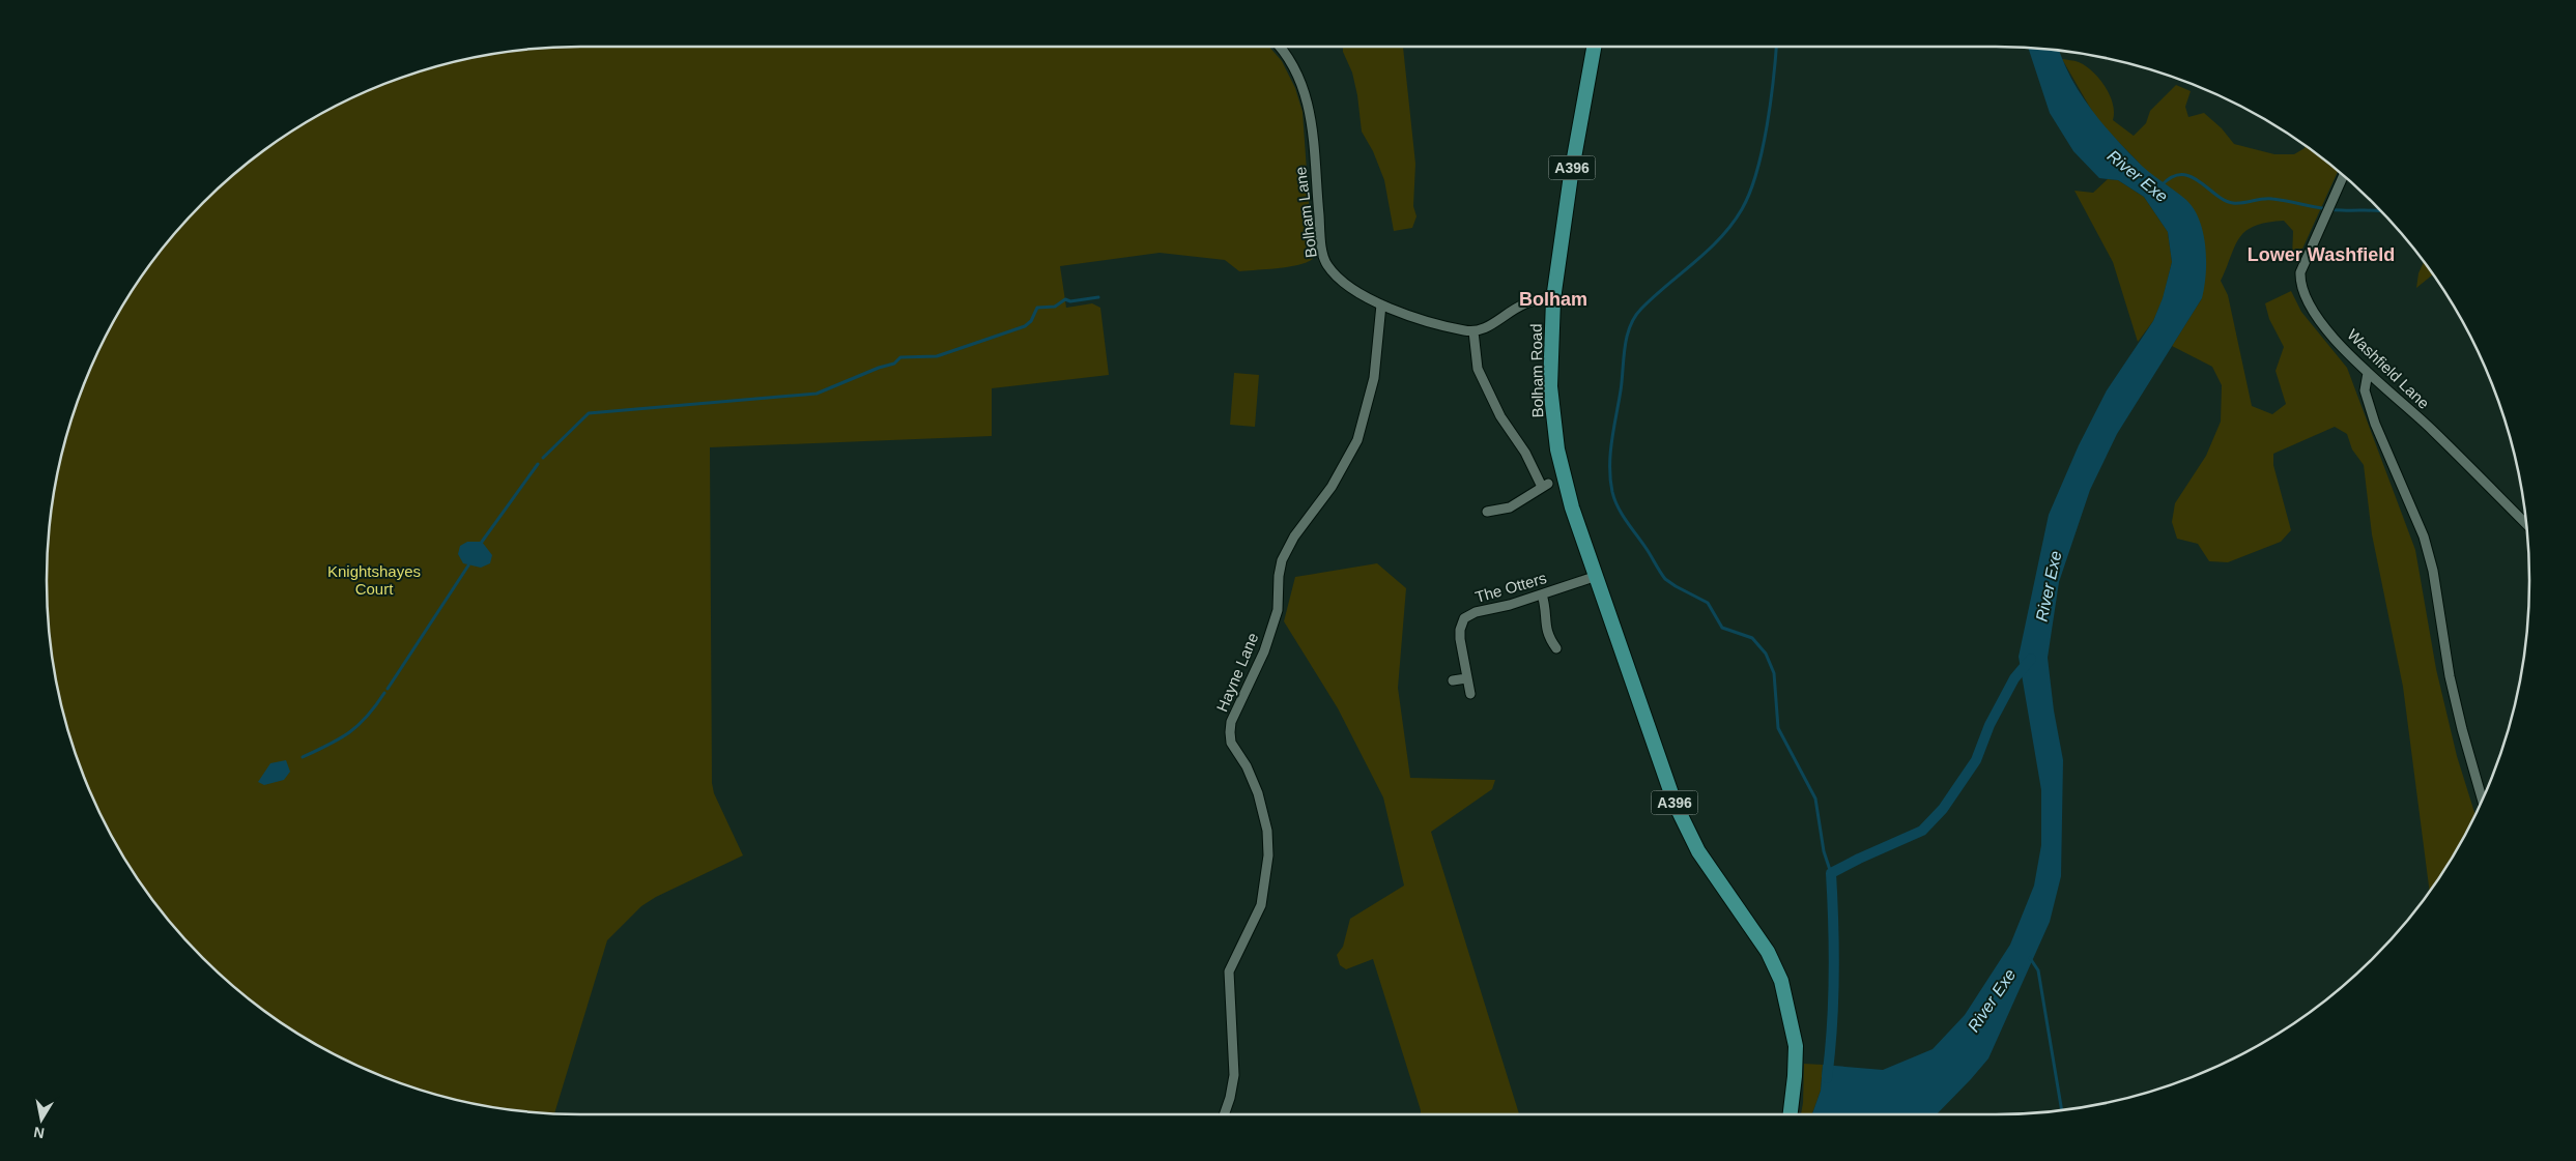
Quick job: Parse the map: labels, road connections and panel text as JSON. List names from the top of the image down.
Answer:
{
  "streets": {
    "main road": ["A396", "Bolham Road"],
    "street": [
      "Bolham Lane",
      "Washfield Lane",
      "The Otters",
      "Hayne Lane"
    ]
  },
  "crossings": [
    ["A396", "Bolham Road"],
    ["A396", "The Otters"],
    ["Bolham Lane", "Hayne Lane"],
    ["Bolham Road", "The Otters"]
  ],
  "districts": ["Lower Washfield", "Bolham"],
  "water": ["River Exe"],
  "parks": ["Knightshayes Court"],
  "north": "bottom"
}
